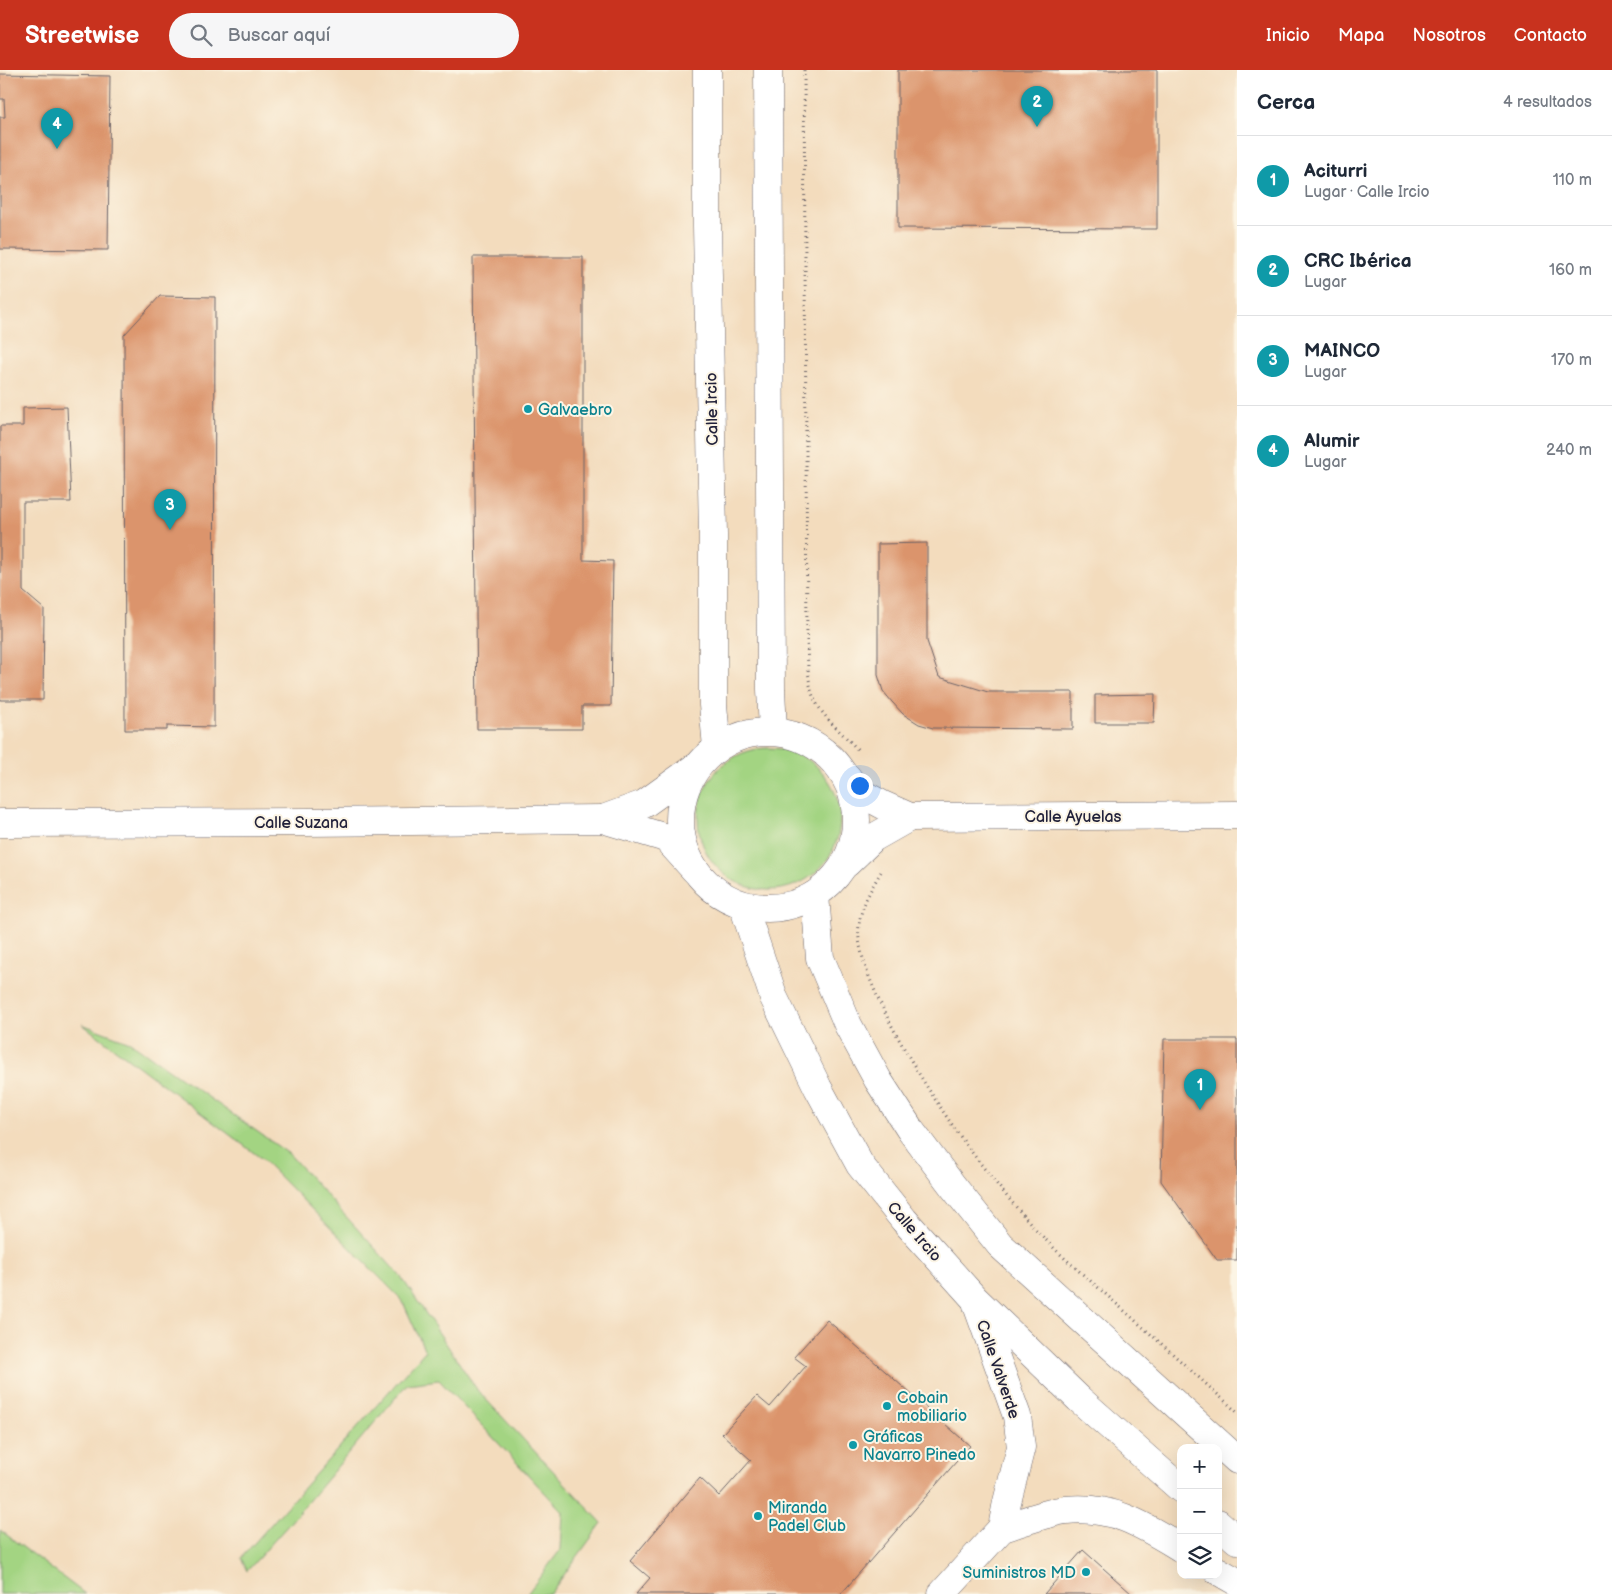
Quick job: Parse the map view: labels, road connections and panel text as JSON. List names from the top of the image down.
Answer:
{
  "streets": {
    "street": [
      "Calle Ircio",
      "Calle Ayuelas",
      "Calle Suzana",
      "Calle Valverde"
    ]
  },
  "crossings": [
    ["Calle Ircio", "Calle Ayuelas"],
    ["Calle Ircio", "Calle Suzana"],
    ["Calle Ircio", "Calle Valverde"],
    ["Calle Ayuelas", "Calle Suzana"]
  ],
  "places": [
    "Galvaebro",
    "Cobain mobiliario",
    "Gráficas Navarro Pinedo",
    "Miranda Padel Club",
    "Suministros MD"
  ],
  "page": {
    "header": "Streetwise",
    "search": "Buscar aquí",
    "nav": [
      "Inicio",
      "Mapa",
      "Nosotros",
      "Contacto"
    ],
    "heading": ["Cerca", "4 resultados"],
    "pins": [
      "2",
      "4",
      "3",
      "1"
    ],
    "list": [
      {
        "mark": "1",
        "name": "Aciturri",
        "note": "Lugar · Calle Ircio",
        "value": "110 m"
      },
      {
        "mark": "2",
        "name": "CRC Ibérica",
        "note": "Lugar",
        "value": "160 m"
      },
      {
        "mark": "3",
        "name": "MAINCO",
        "note": "Lugar",
        "value": "170 m"
      },
      {
        "mark": "4",
        "name": "Alumir",
        "note": "Lugar",
        "value": "240 m"
      }
    ],
    "map_buttons": ["+", "−"]
  }
}
